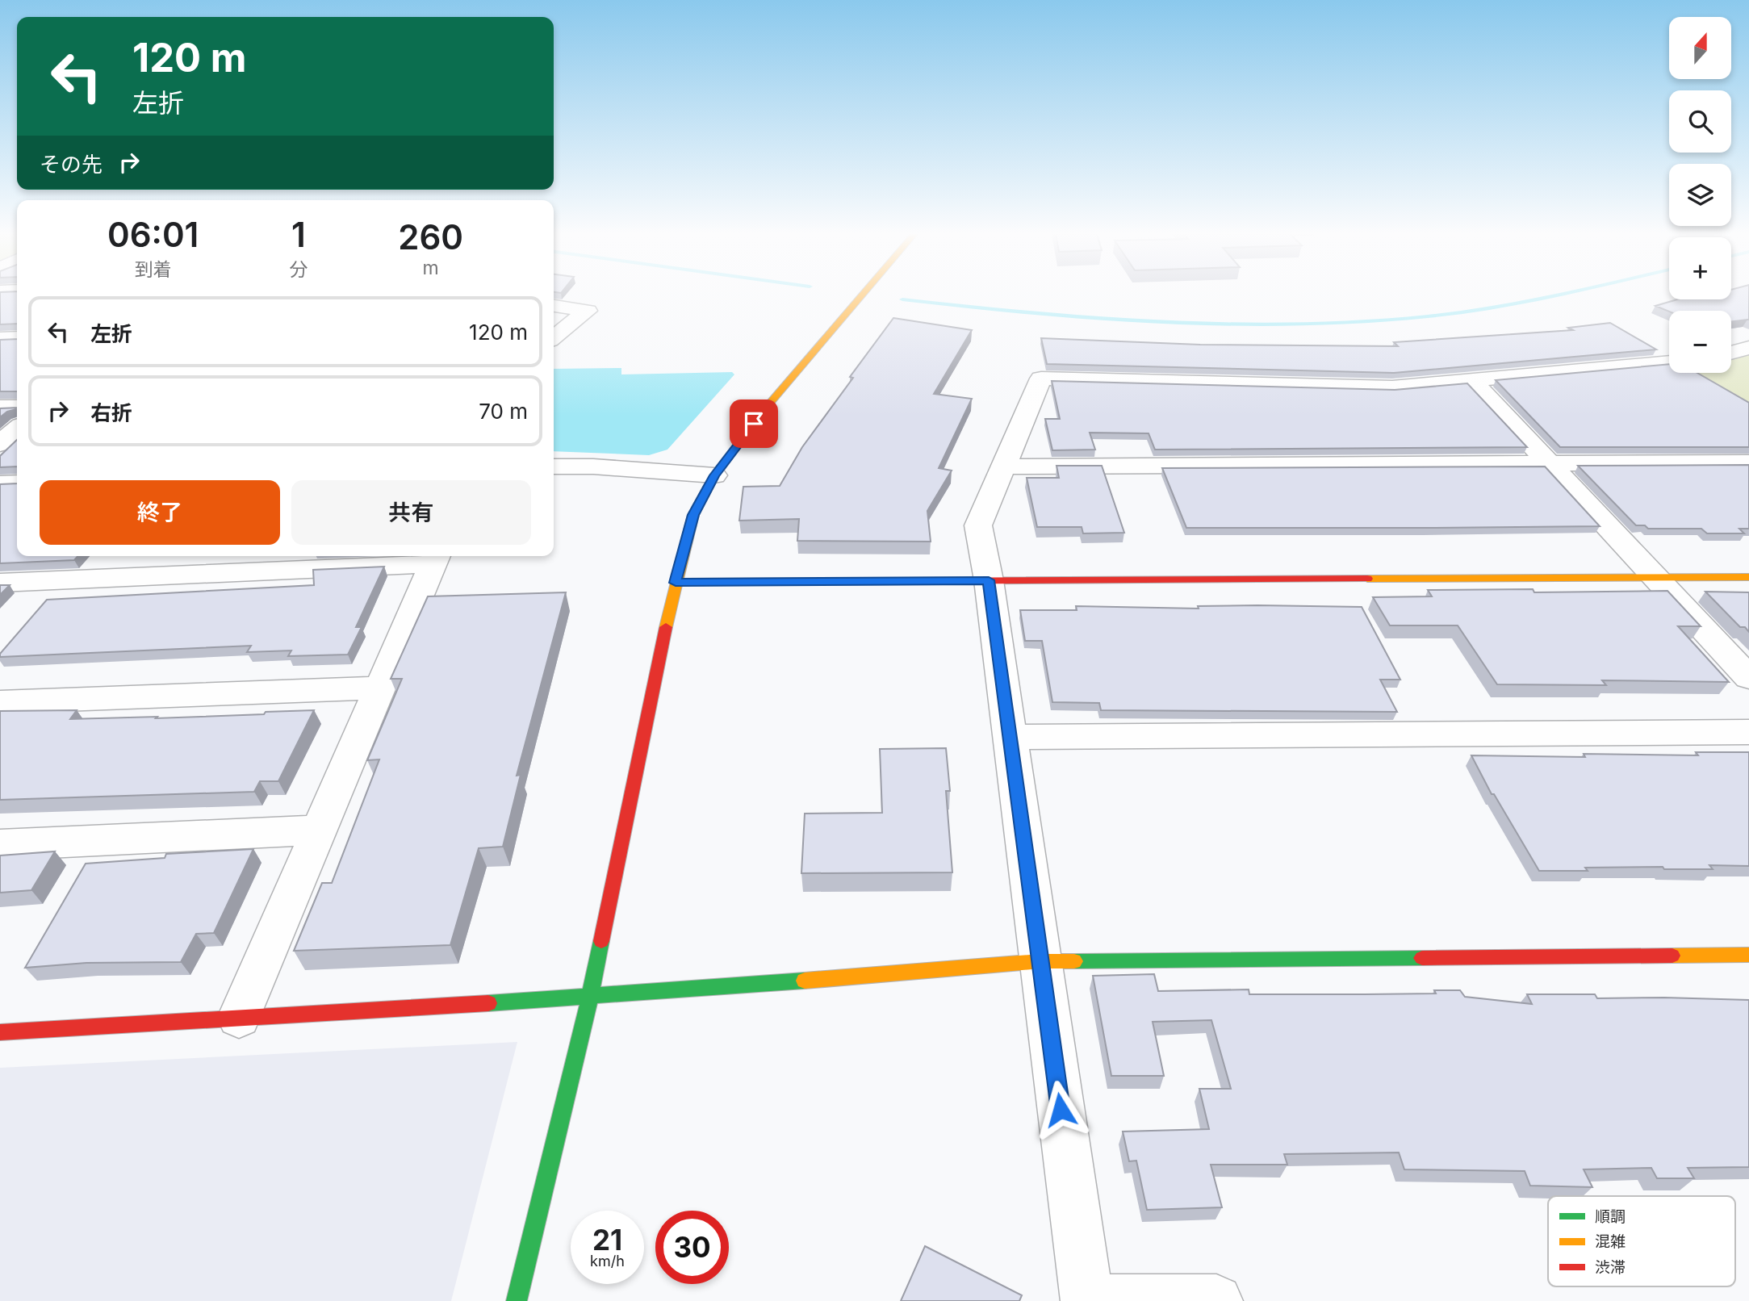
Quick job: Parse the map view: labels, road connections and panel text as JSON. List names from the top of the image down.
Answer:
{
  "legend": ["順調", "混雑", "渋滞"],
  "north": "top",
  "page": {
    "map_buttons": ["+", "−"],
    "turn": ["120 m", "左折"],
    "then": "その先",
    "eta": [
      "06:01",
      "到着",
      "1",
      "分",
      "260",
      "m"
    ],
    "list": [
      {
        "name": "左折",
        "value": "120 m"
      },
      {
        "name": "右折",
        "value": "70 m"
      }
    ],
    "buttons": ["終了", "共有"],
    "speed": "21 km/h",
    "limit": "30"
  }
}
